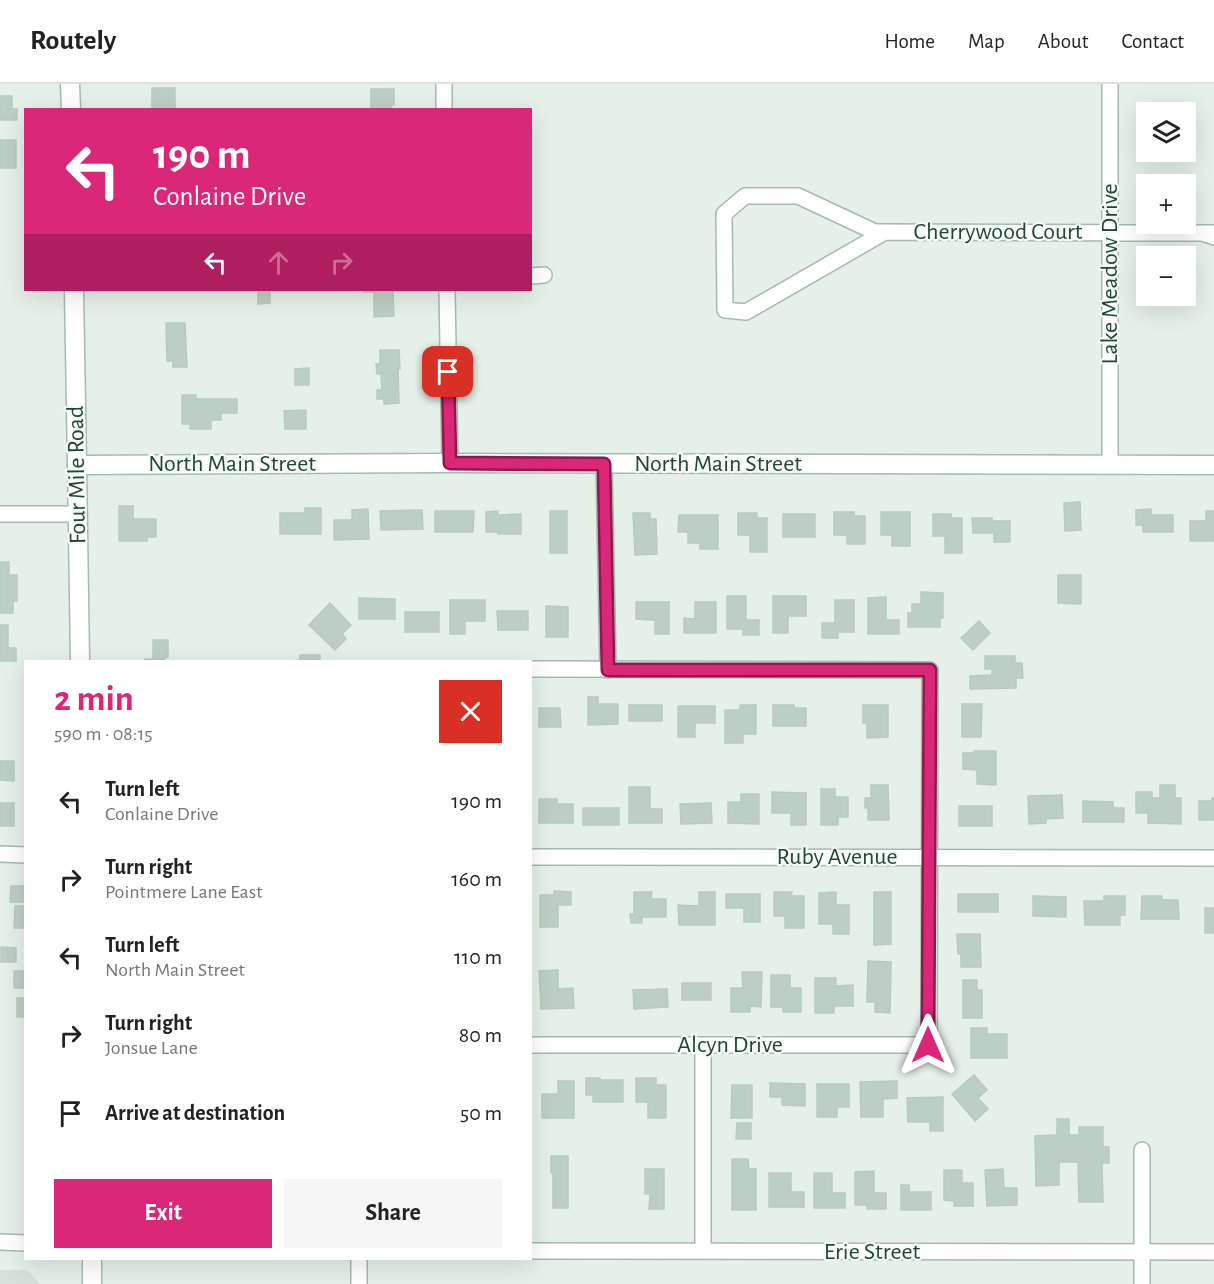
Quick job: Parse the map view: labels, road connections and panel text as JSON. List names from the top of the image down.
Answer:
{
  "streets": {
    "main road": ["North Main Street", "Four Mile Road"],
    "street": [
      "Cherrywood Court",
      "Lake Meadow Drive",
      "Ruby Avenue",
      "Alcyn Drive",
      "Erie Street"
    ]
  },
  "crossings": [
    ["Cherrywood Court", "Lake Meadow Drive"],
    ["Lake Meadow Drive", "North Main Street"],
    ["North Main Street", "Four Mile Road"],
    ["Ruby Avenue", "Alcyn Drive"]
  ],
  "page": {
    "header": "Routely",
    "nav": [
      "Home",
      "Map",
      "About",
      "Contact"
    ],
    "map_buttons": ["+", "−"],
    "turn": ["190 m", "Conlaine Drive"],
    "heading": ["2 min", "590 m · 08:15"],
    "list": [
      {
        "name": "Turn left",
        "note": "Conlaine Drive",
        "value": "190 m"
      },
      {
        "name": "Turn right",
        "note": "Pointmere Lane East",
        "value": "160 m"
      },
      {
        "name": "Turn left",
        "note": "North Main Street",
        "value": "110 m"
      },
      {
        "name": "Turn right",
        "note": "Jonsue Lane",
        "value": "80 m"
      },
      {
        "name": "Arrive at destination",
        "value": "50 m"
      }
    ],
    "buttons": ["Exit", "Share"]
  }
}
